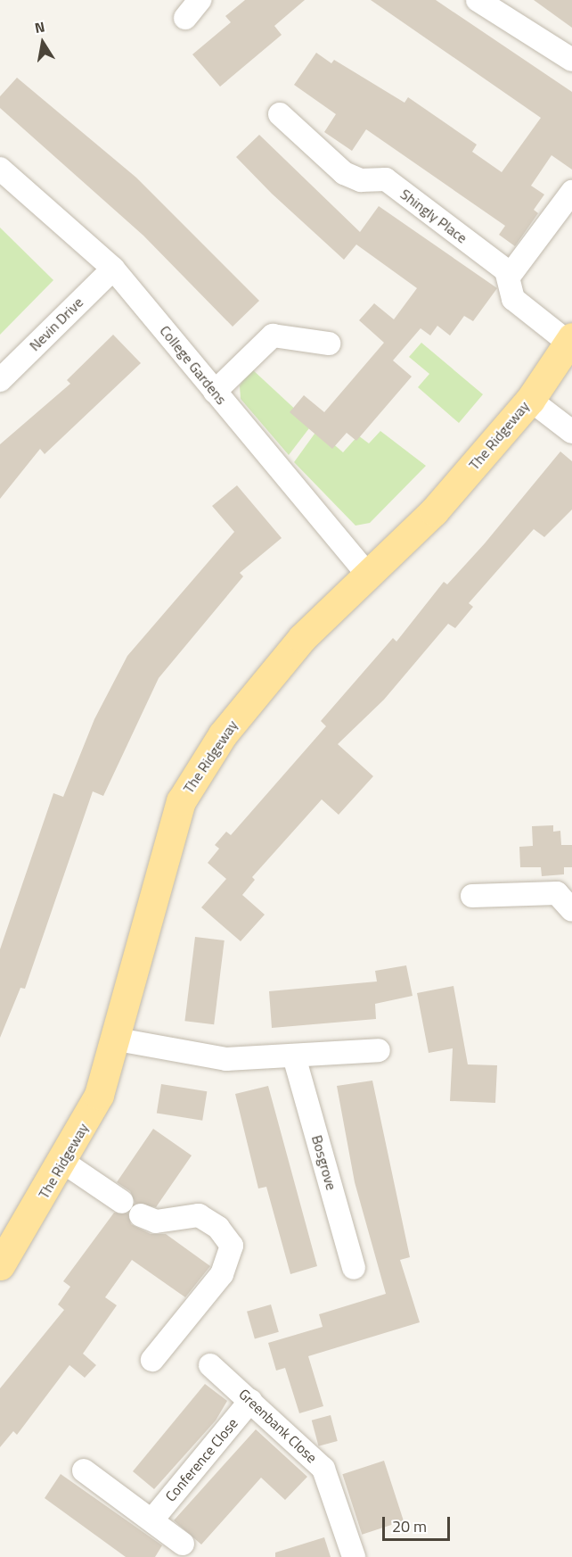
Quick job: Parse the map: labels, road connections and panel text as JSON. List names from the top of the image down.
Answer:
{
  "streets": {
    "main road": ["The Ridgeway"],
    "street": [
      "Shingly Place",
      "Nevin Drive",
      "College Gardens",
      "Bosgrove",
      "Greenbank Close",
      "Conference Close"
    ]
  },
  "crossings": [
    ["Nevin Drive", "College Gardens"],
    ["College Gardens", "The Ridgeway"],
    ["Greenbank Close", "Conference Close"]
  ],
  "scale_bar": "20 m",
  "north": "top"
}
